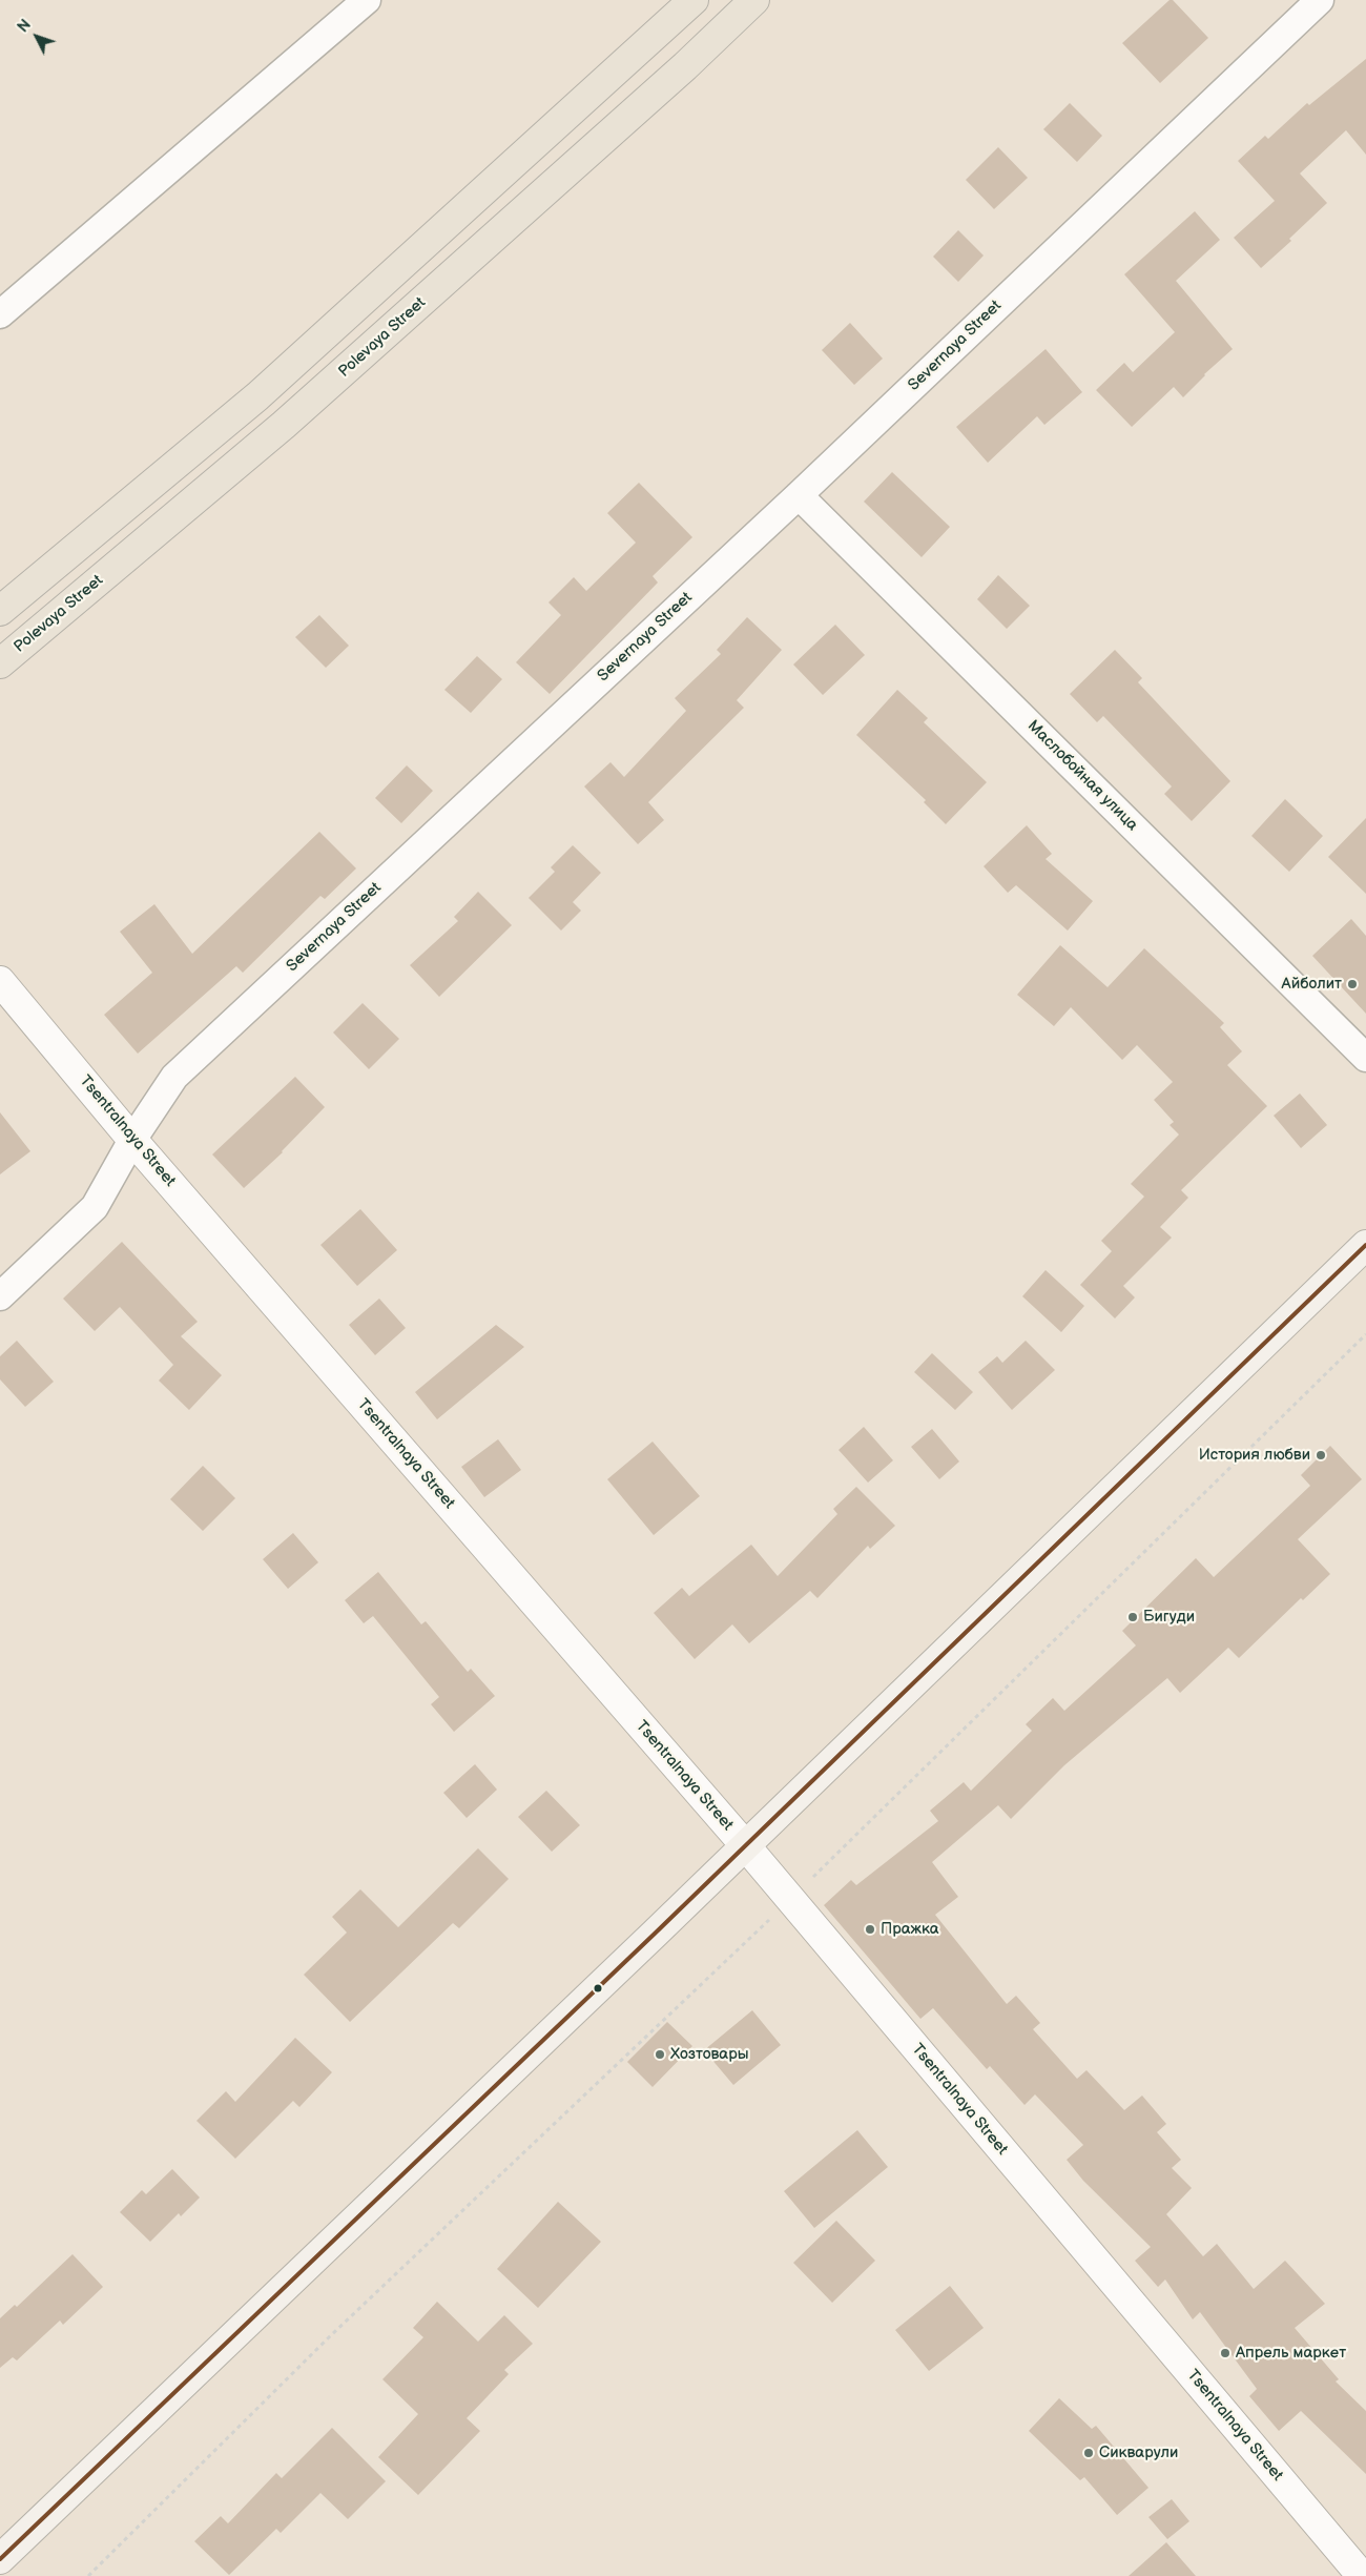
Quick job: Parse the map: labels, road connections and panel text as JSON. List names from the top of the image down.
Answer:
{
  "streets": {
    "highway": ["Polevaya Street"],
    "street": ["Severnaya Street", "Маслобойная улица", "Tsentralnaya Street"]
  },
  "crossings": [
    ["Severnaya Street", "Маслобойная улица"],
    ["Severnaya Street", "Tsentralnaya Street"]
  ],
  "places": [
    "Айболит",
    "История любви",
    "Бигуди",
    "Пражка",
    "Хозтовары",
    "Апрель маркет",
    "Сикварули"
  ],
  "north": "top left"
}
